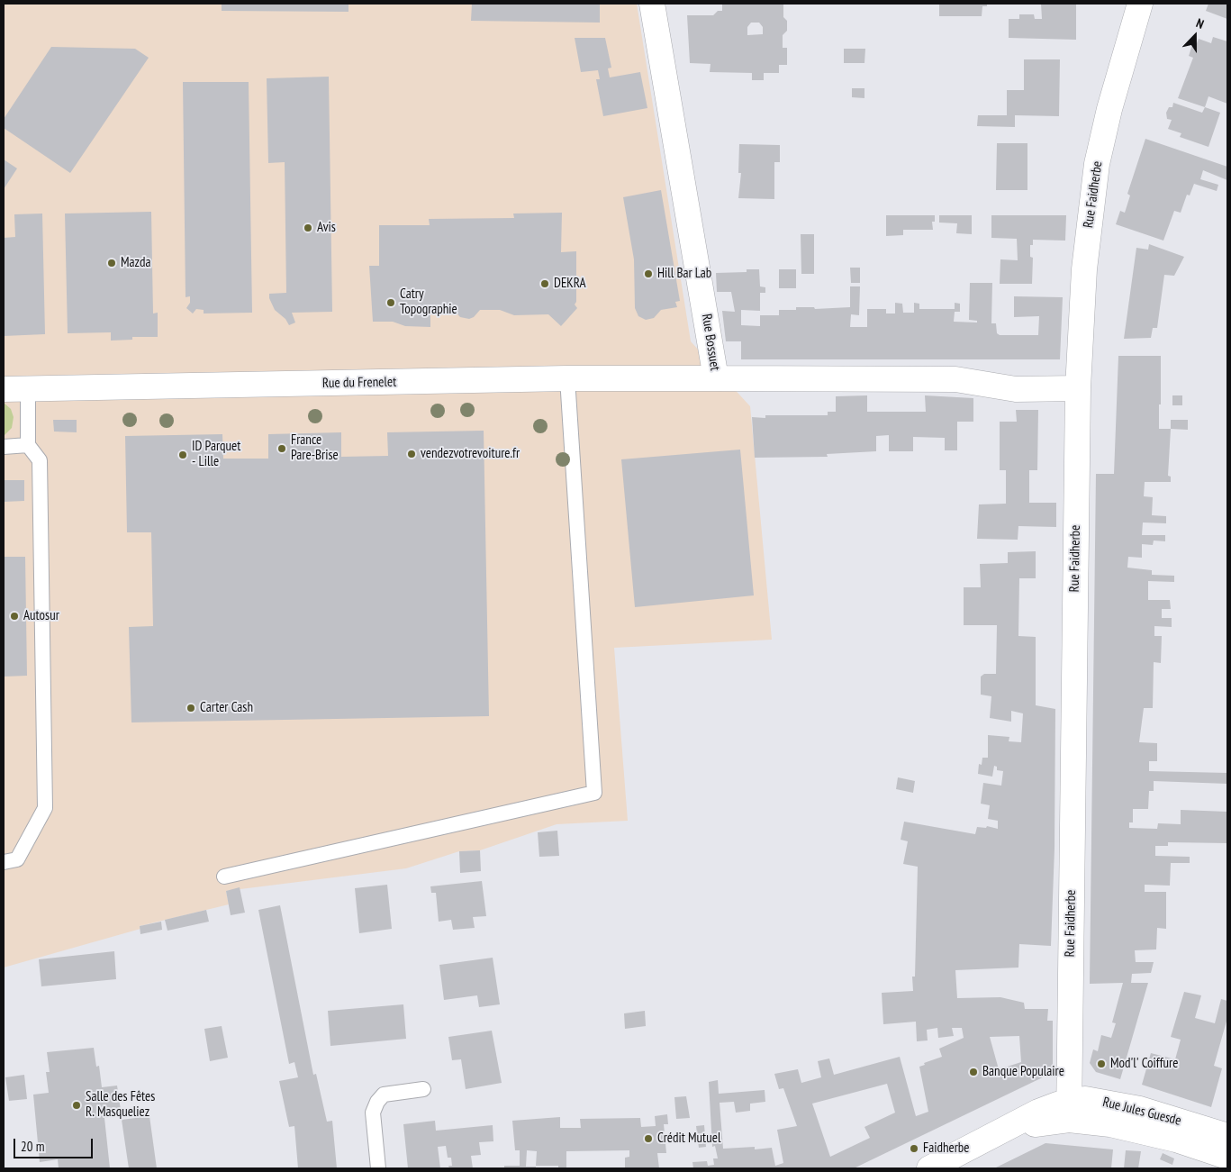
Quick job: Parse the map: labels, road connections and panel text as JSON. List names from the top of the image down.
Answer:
{
  "streets": {
    "street": [
      "Rue Faidherbe",
      "Rue Bossuet",
      "Rue du Frenelet",
      "Rue Jules Guesde"
    ]
  },
  "crossings": [
    ["Rue Faidherbe", "Rue Bossuet"],
    ["Rue Faidherbe", "Rue Jules Guesde"],
    ["Rue Bossuet", "Rue du Frenelet"]
  ],
  "places": [
    "Avis",
    "Mazda",
    "Hill Bar Lab",
    "DEKRA",
    "Catry Topographie",
    "France Pare-Brise",
    "vendezvotrevoiture.fr",
    "ID Parquet - Lille",
    "Autosur",
    "Carter Cash",
    "Mod'l' Coiffure",
    "Banque Populaire",
    "Salle des Fêtes R. Masqueliez",
    "Crédit Mutuel",
    "Faidherbe"
  ],
  "scale_bar": "20 m",
  "north": "top"
}
